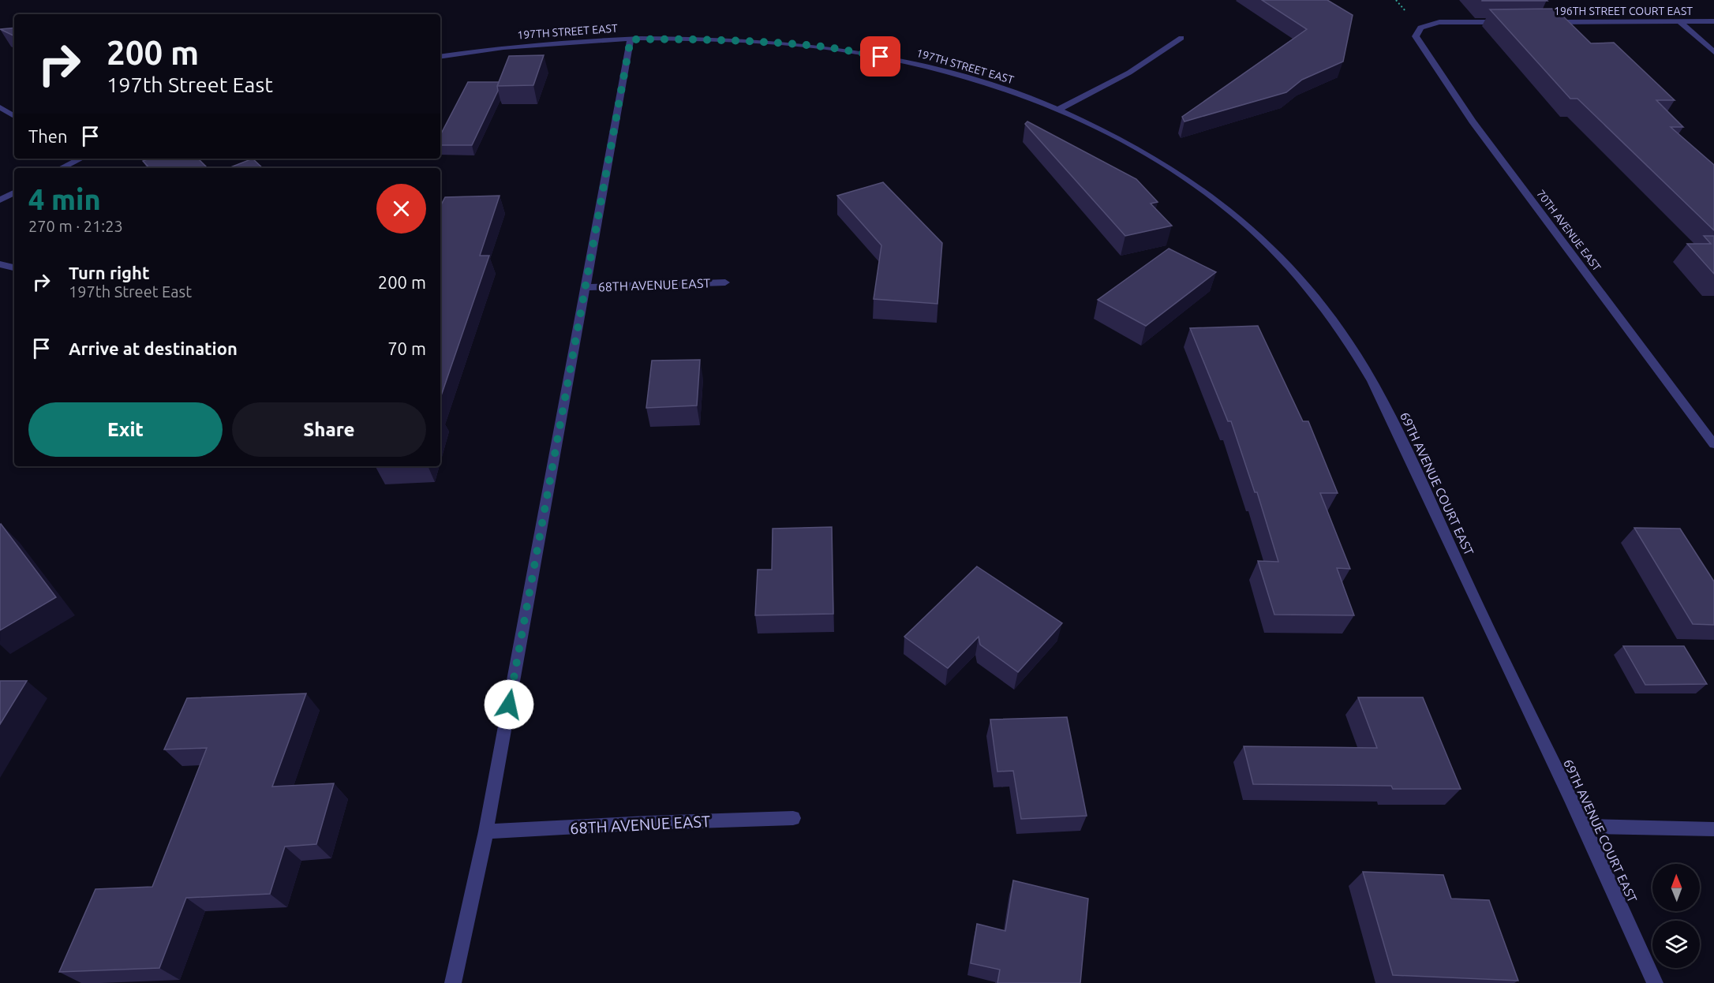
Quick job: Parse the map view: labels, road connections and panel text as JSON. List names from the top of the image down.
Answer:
{
  "streets": {
    "street": [
      "196TH STREET COURT EAST",
      "197TH STREET EAST",
      "70TH AVENUE EAST",
      "68TH AVENUE EAST",
      "69TH AVENUE COURT EAST"
    ]
  },
  "crossings": [
    ["197TH STREET EAST", "68TH AVENUE EAST"],
    ["197TH STREET EAST", "69TH AVENUE COURT EAST"]
  ],
  "north": "top",
  "page": {
    "turn": ["200 m", "197th Street East"],
    "then": "Then",
    "heading": ["4 min", "270 m · 21:23"],
    "list": [
      {
        "name": "Turn right",
        "note": "197th Street East",
        "value": "200 m"
      },
      {
        "name": "Arrive at destination",
        "value": "70 m"
      }
    ],
    "buttons": ["Exit", "Share"]
  }
}
